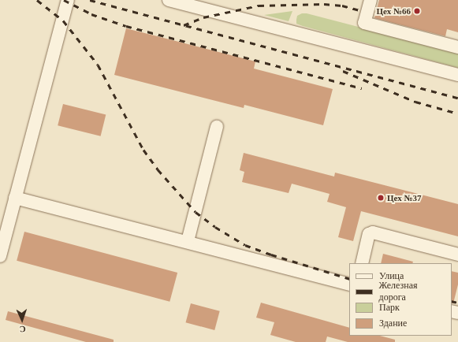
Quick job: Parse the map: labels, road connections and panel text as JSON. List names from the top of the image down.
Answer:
{
  "places": ["Цех №66", "Цех №37"],
  "legend": [
    "Улица",
    "Железная дорога",
    "Парк",
    "Здание"
  ],
  "north": "bottom"
}
